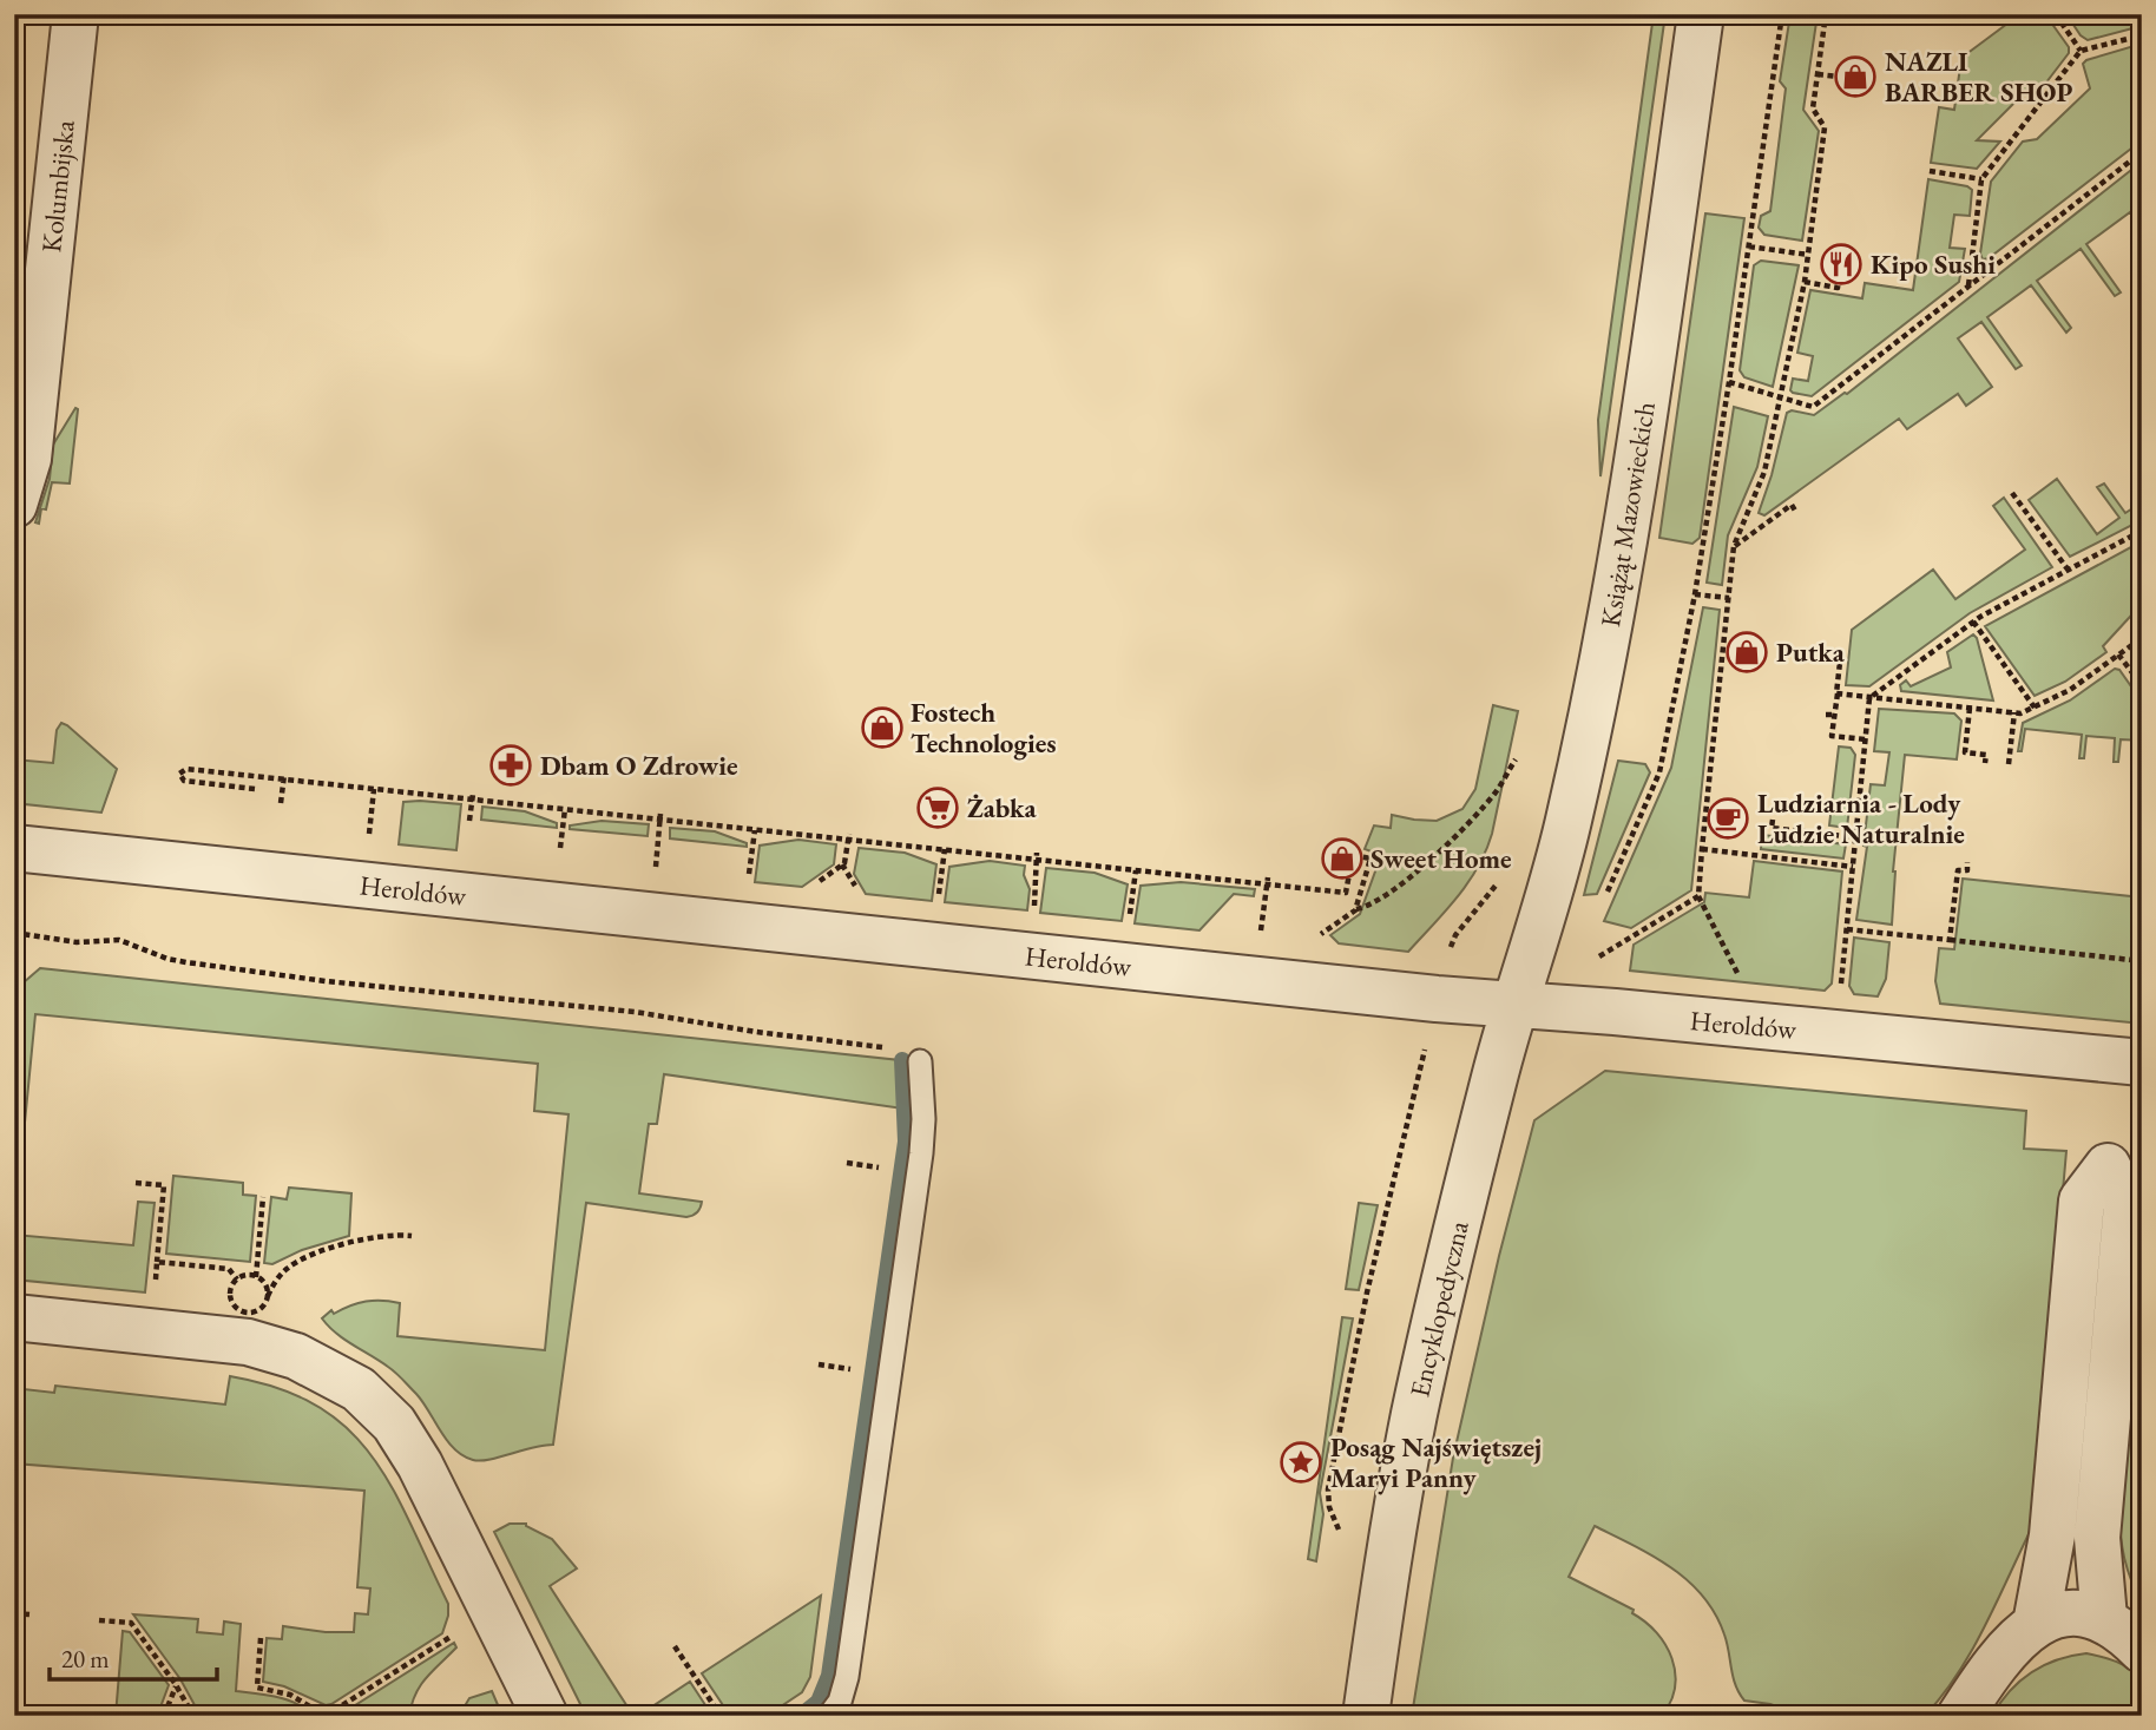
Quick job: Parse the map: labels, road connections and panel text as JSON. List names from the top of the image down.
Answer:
{
  "streets": {
    "street": [
      "Kolumbijska",
      "Książąt Mazowieckich",
      "Heroldów",
      "Encyklopedyczna"
    ]
  },
  "crossings": [
    ["Książąt Mazowieckich", "Heroldów"],
    ["Książąt Mazowieckich", "Encyklopedyczna"],
    ["Heroldów", "Encyklopedyczna"]
  ],
  "places": {
    "shop": [
      "NAZLI BARBER SHOP",
      "Putka",
      "Fostech Technologies",
      "Sweet Home"
    ],
    "restaurant": ["Kipo Sushi"],
    "pharmacy": ["Dbam O Zdrowie"],
    "supermarket": ["Żabka"],
    "cafe": ["Ludziarnia - Lody Ludzie Naturalnie"],
    "place": ["Posąg Najświętszej Maryi Panny"]
  },
  "scale_bar": "20 m"
}
